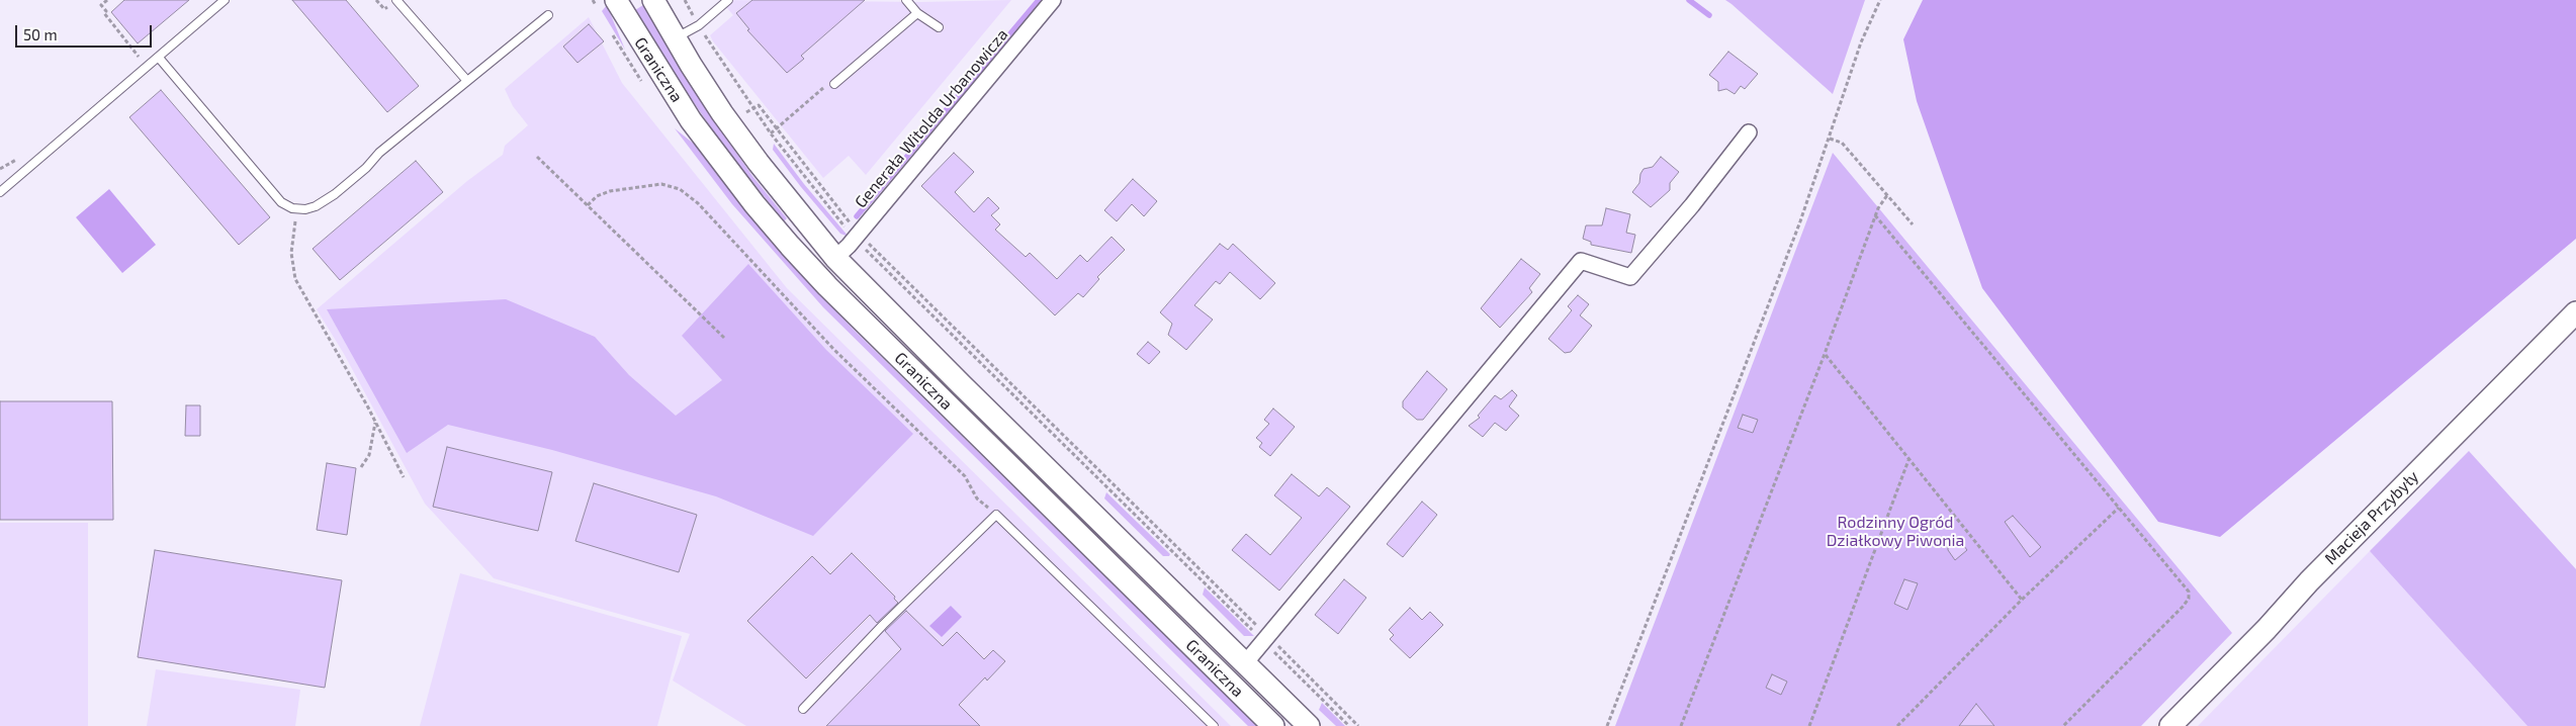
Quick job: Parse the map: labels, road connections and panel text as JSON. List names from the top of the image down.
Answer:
{
  "streets": {
    "main road": ["Graniczna", "Macieja Przybyły"],
    "street": ["Generała Witolda Urbanowicza"]
  },
  "crossings": [
    ["Graniczna", "Generała Witolda Urbanowicza"]
  ],
  "parks": ["Rodzinny Ogród Działkowy Piwonia"],
  "scale_bar": "50 m"
}
